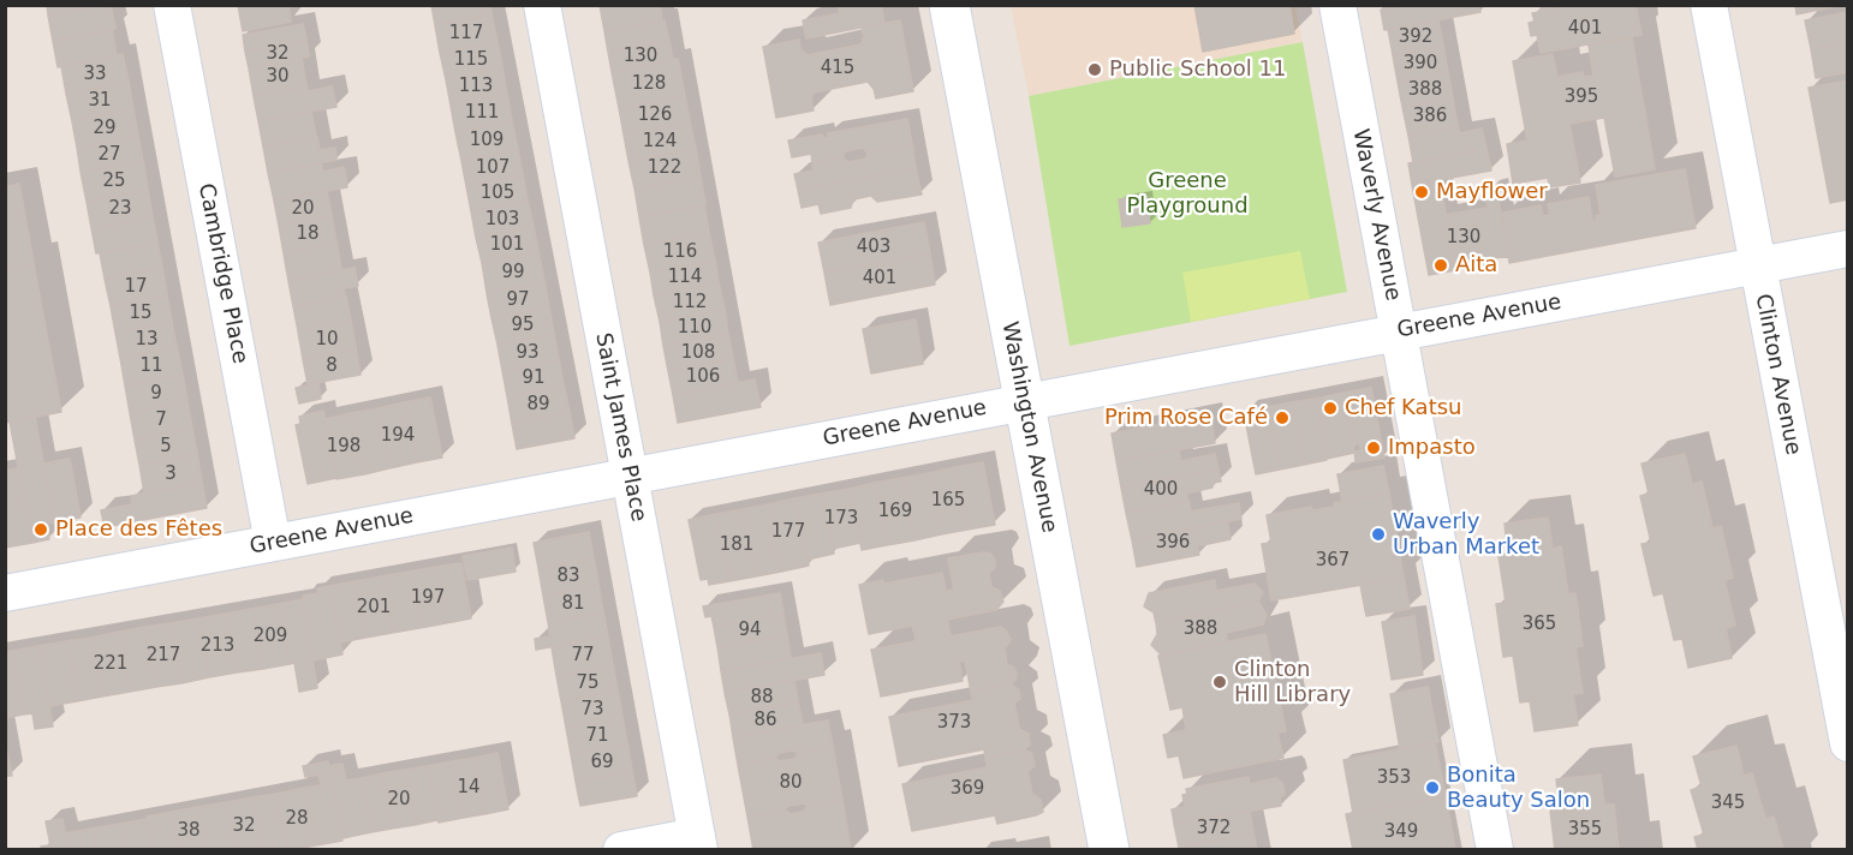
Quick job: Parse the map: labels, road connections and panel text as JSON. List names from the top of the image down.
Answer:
{
  "streets": {
    "main road": ["Washington Avenue"],
    "street": [
      "Waverly Avenue",
      "Cambridge Place",
      "Greene Avenue",
      "Clinton Avenue",
      "Saint James Place"
    ]
  },
  "crossings": [
    ["Waverly Avenue", "Greene Avenue"],
    ["Cambridge Place", "Greene Avenue"],
    ["Greene Avenue", "Clinton Avenue"],
    ["Greene Avenue", "Saint James Place"],
    ["Greene Avenue", "Washington Avenue"]
  ],
  "parks": ["Greene Playground"],
  "places": [
    "Public School 11",
    "Mayflower",
    "Aita",
    "Chef Katsu",
    "Prim Rose Café",
    "Impasto",
    "Place des Fêtes",
    "Waverly Urban Market",
    "Clinton Hill Library",
    "Bonita Beauty Salon"
  ],
  "house_numbers": [
    "401",
    "117",
    "392",
    "32",
    "130",
    "115",
    "390",
    "415",
    "33",
    "30",
    "128",
    "113",
    "388",
    "395",
    "31",
    "111",
    "126",
    "386",
    "29",
    "109",
    "124",
    "27",
    "107",
    "122",
    "25",
    "105",
    "23",
    "20",
    "103",
    "18",
    "130",
    "101",
    "403",
    "116",
    "99",
    "114",
    "401",
    "17",
    "97",
    "112",
    "15",
    "95",
    "110",
    "13",
    "10",
    "93",
    "108",
    "11",
    "8",
    "106",
    "91",
    "9",
    "89",
    "7",
    "194",
    "5",
    "198",
    "3",
    "400",
    "165",
    "169",
    "173",
    "177",
    "396",
    "181",
    "367",
    "83",
    "197",
    "81",
    "201",
    "365",
    "388",
    "94",
    "209",
    "213",
    "217",
    "77",
    "221",
    "75",
    "88",
    "73",
    "86",
    "373",
    "71",
    "69",
    "353",
    "80",
    "14",
    "369",
    "20",
    "345",
    "28",
    "32",
    "372",
    "355",
    "38",
    "349"
  ]
}
